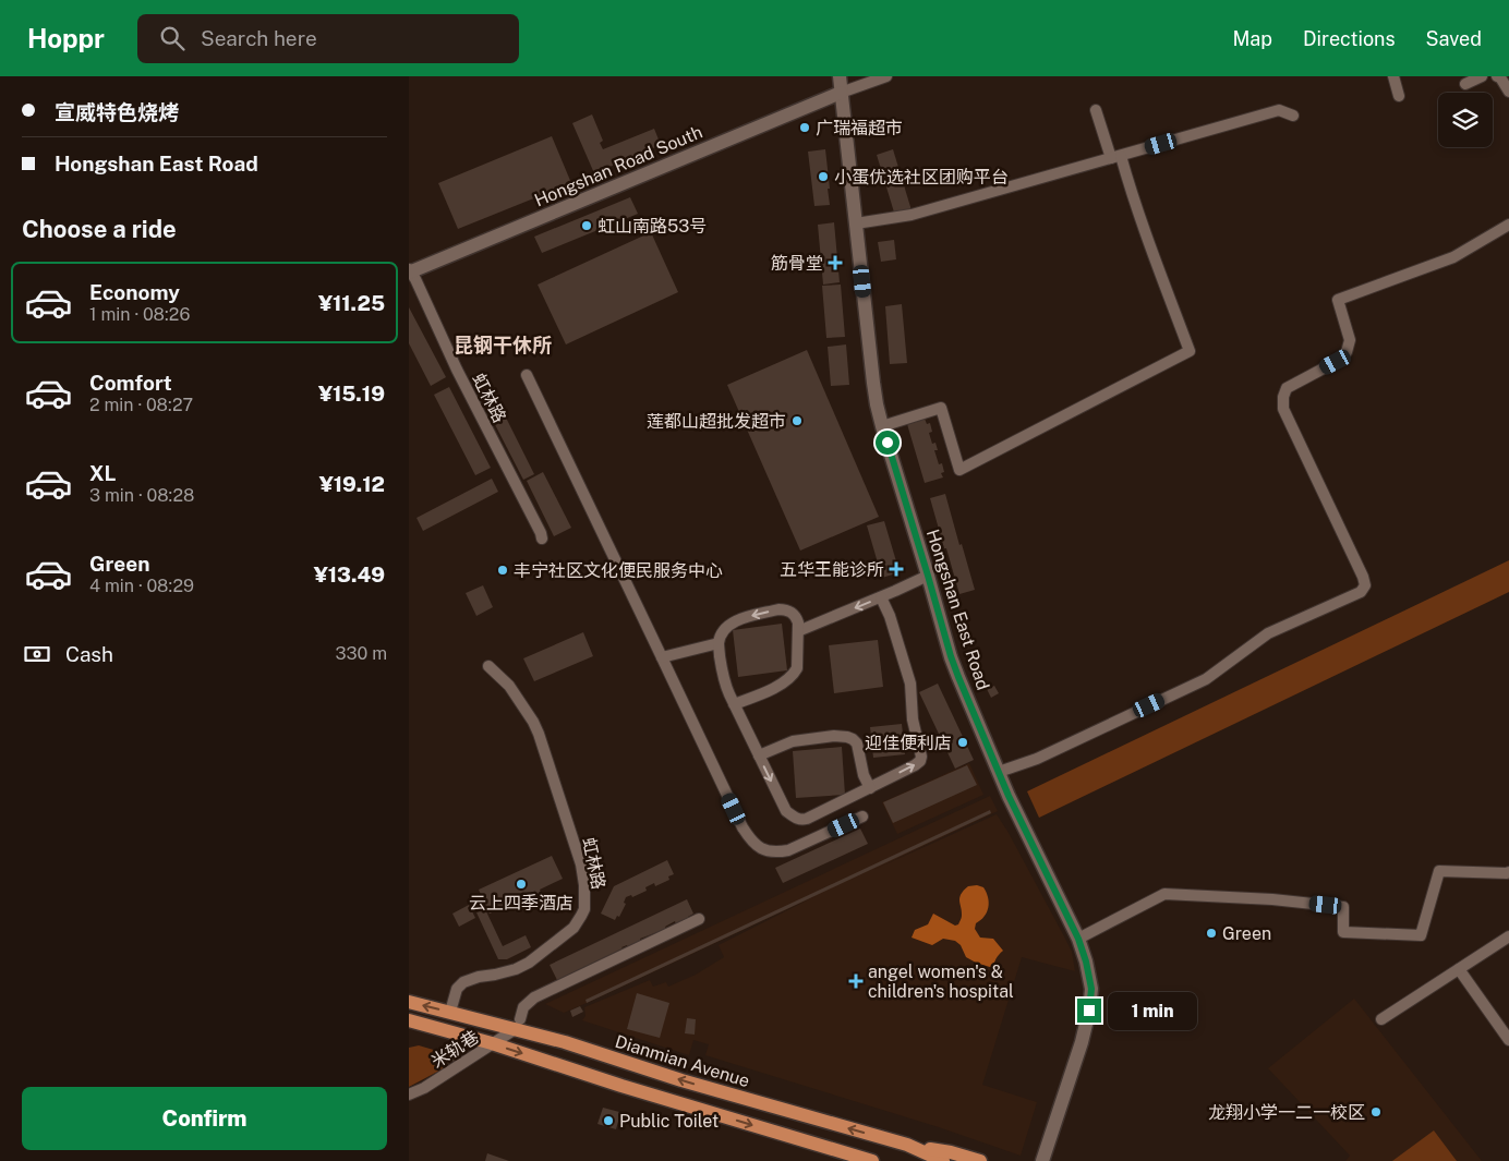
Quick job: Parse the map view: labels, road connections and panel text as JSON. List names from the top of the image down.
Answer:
{
  "streets": {
    "main road": ["Dianmian Avenue"],
    "street": [
      "Hongshan Road South",
      "虹林路",
      "Hongshan East Road",
      "米轨巷"
    ]
  },
  "crossings": [
    ["Hongshan Road South", "虹林路"],
    ["Hongshan Road South", "Hongshan East Road"],
    ["虹林路", "Dianmian Avenue"],
    ["米轨巷", "Dianmian Avenue"]
  ],
  "districts": ["昆钢干休所"],
  "places": {
    "other": [
      "广瑞福超市",
      "小蛋优选社区团购平台",
      "虹山南路53号",
      "莲都山超批发超市",
      "丰宁社区文化便民服务中心",
      "迎佳便利店",
      "云上四季酒店",
      "Green",
      "龙翔小学一二一校区",
      "Public Toilet"
    ],
    "health": ["筋骨堂", "五华王能诊所", "angel women's & children's hospital"]
  },
  "page": {
    "header": "Hoppr",
    "search": "Search here",
    "nav": ["Map", "Directions", "Saved"],
    "banner": ["宣威特色烧烤", "Hongshan East Road"],
    "heading": "Choose a ride",
    "list": [
      {
        "name": "Economy",
        "note": "1 min · 08:26",
        "value": "¥11.25"
      },
      {
        "name": "Comfort",
        "note": "2 min · 08:27",
        "value": "¥15.19"
      },
      {
        "name": "XL",
        "note": "3 min · 08:28",
        "value": "¥19.12"
      },
      {
        "name": "Green",
        "note": "4 min · 08:29",
        "value": "¥13.49"
      }
    ],
    "pay": ["Cash", "330 m"],
    "bubble": "1 min",
    "buttons": "Confirm"
  }
}
